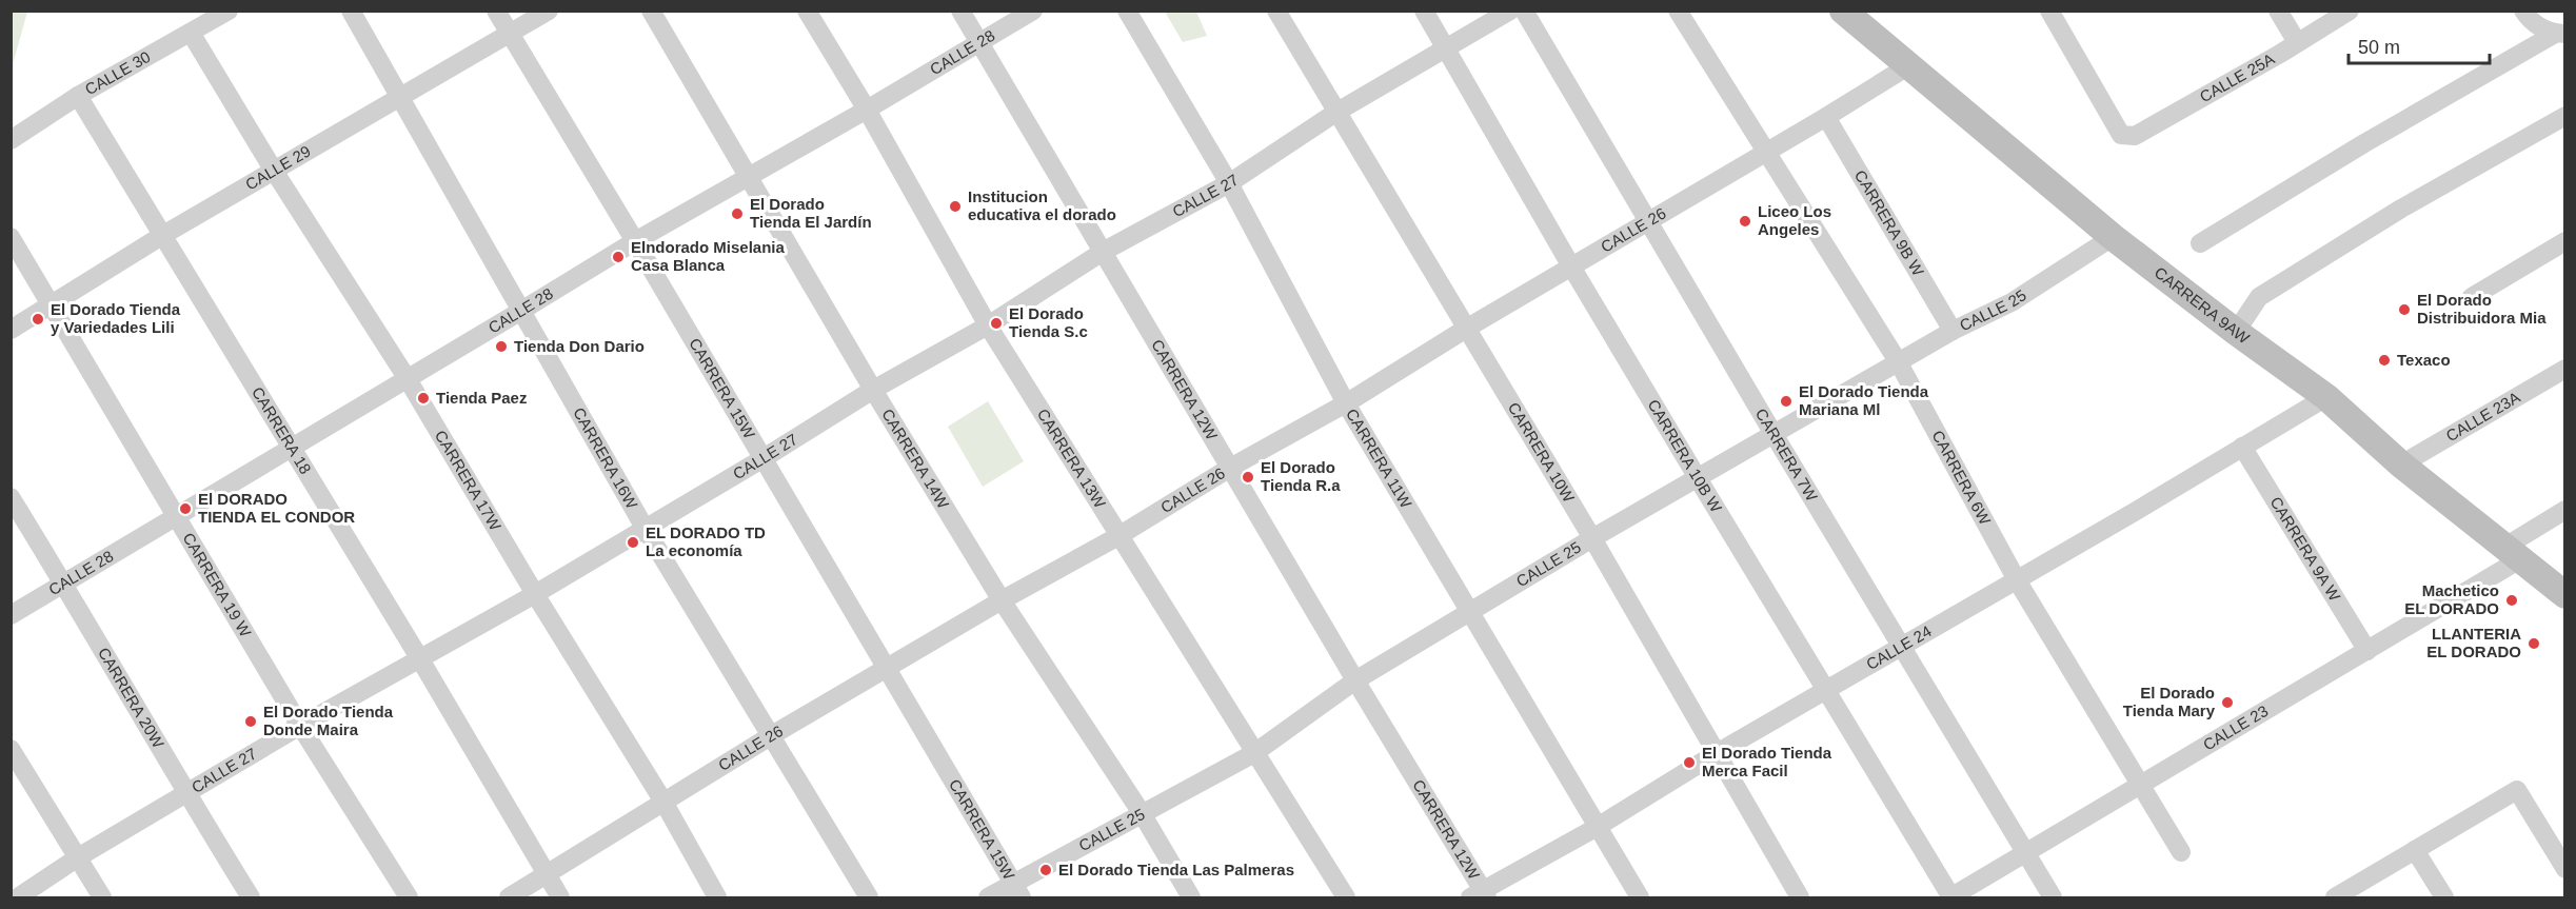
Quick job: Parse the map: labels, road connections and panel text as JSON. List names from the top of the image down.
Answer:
{
  "streets": {
    "main road": ["CARRERA 9AW"],
    "street": [
      "CALLE 28",
      "CALLE 30",
      "CALLE 25A",
      "CALLE 29",
      "CALLE 27",
      "CARRERA 9B W",
      "CALLE 26",
      "CALLE 25",
      "CARRERA 15W",
      "CARRERA 12W",
      "CALLE 23A",
      "CARRERA 18",
      "CARRERA 10W",
      "CARRERA 7W",
      "CARRERA 10B W",
      "CARRERA 11W",
      "CARRERA 16W",
      "CARRERA 14W",
      "CARRERA 13W",
      "CARRERA 6W",
      "CARRERA 17W",
      "CARRERA 9A W",
      "CARRERA 19 W",
      "CALLE 24",
      "CARRERA 20W",
      "CALLE 23"
    ]
  },
  "crossings": [
    ["CALLE 28", "CARRERA 15W"],
    ["CALLE 28", "CARRERA 12W"],
    ["CALLE 28", "CARRERA 18"],
    ["CALLE 28", "CARRERA 16W"],
    ["CALLE 28", "CARRERA 14W"],
    ["CALLE 28", "CARRERA 13W"],
    ["CALLE 28", "CARRERA 17W"],
    ["CALLE 28", "CARRERA 19 W"],
    ["CALLE 28", "CARRERA 20W"],
    ["CALLE 30", "CARRERA 18"],
    ["CALLE 30", "CARRERA 17W"],
    ["CALLE 29", "CARRERA 15W"],
    ["CALLE 29", "CARRERA 18"],
    ["CALLE 29", "CARRERA 16W"],
    ["CALLE 29", "CARRERA 17W"],
    ["CALLE 29", "CARRERA 19 W"],
    ["CALLE 27", "CARRERA 15W"],
    ["CALLE 27", "CARRERA 12W"],
    ["CALLE 27", "CARRERA 18"],
    ["CALLE 27", "CARRERA 10W"],
    ["CALLE 27", "CARRERA 10B W"],
    ["CALLE 27", "CARRERA 11W"],
    ["CALLE 27", "CARRERA 16W"],
    ["CALLE 27", "CARRERA 14W"],
    ["CALLE 27", "CARRERA 13W"],
    ["CALLE 27", "CARRERA 17W"],
    ["CALLE 27", "CARRERA 19 W"],
    ["CALLE 27", "CARRERA 20W"],
    ["CARRERA 9B W", "CALLE 26"],
    ["CARRERA 9B W", "CALLE 25"],
    ["CALLE 26", "CARRERA 9AW"],
    ["CALLE 26", "CARRERA 15W"],
    ["CALLE 26", "CARRERA 12W"],
    ["CALLE 26", "CARRERA 18"],
    ["CALLE 26", "CARRERA 10W"],
    ["CALLE 26", "CARRERA 7W"],
    ["CALLE 26", "CARRERA 10B W"],
    ["CALLE 26", "CARRERA 11W"],
    ["CALLE 26", "CARRERA 16W"],
    ["CALLE 26", "CARRERA 14W"],
    ["CALLE 26", "CARRERA 13W"],
    ["CALLE 26", "CARRERA 6W"],
    ["CALLE 26", "CARRERA 17W"],
    ["CARRERA 9AW", "CALLE 25"],
    ["CARRERA 9AW", "CALLE 23A"],
    ["CARRERA 9AW", "CALLE 24"],
    ["CARRERA 9AW", "CALLE 23"],
    ["CALLE 25", "CARRERA 15W"],
    ["CALLE 25", "CARRERA 12W"],
    ["CALLE 25", "CARRERA 10W"],
    ["CALLE 25", "CARRERA 7W"],
    ["CALLE 25", "CARRERA 10B W"],
    ["CALLE 25", "CARRERA 11W"],
    ["CALLE 25", "CARRERA 14W"],
    ["CALLE 25", "CARRERA 13W"],
    ["CALLE 25", "CARRERA 6W"],
    ["CARRERA 12W", "CALLE 24"],
    ["CARRERA 10W", "CALLE 24"],
    ["CARRERA 7W", "CALLE 24"],
    ["CARRERA 7W", "CALLE 23"],
    ["CARRERA 10B W", "CALLE 24"],
    ["CARRERA 10B W", "CALLE 23"],
    ["CARRERA 11W", "CALLE 24"],
    ["CARRERA 6W", "CALLE 24"],
    ["CARRERA 6W", "CALLE 23"],
    ["CARRERA 9A W", "CALLE 24"],
    ["CARRERA 9A W", "CALLE 23"]
  ],
  "places": [
    "Institucion educativa el dorado",
    "El Dorado Tienda El Jardín",
    "Liceo Los Angeles",
    "Elndorado Miselania Casa Blanca",
    "El Dorado Distribuidora Mia",
    "El Dorado Tienda y Variedades Lili",
    "El Dorado Tienda S.c",
    "Tienda Don Dario",
    "Texaco",
    "Tienda Paez",
    "El Dorado Tienda Mariana Ml",
    "El Dorado Tienda R.a",
    "El DORADO TIENDA EL CONDOR",
    "EL DORADO TD La economía",
    "Machetico EL DORADO",
    "LLANTERIA EL DORADO",
    "El Dorado Tienda Mary",
    "El Dorado Tienda Donde Maira",
    "El Dorado Tienda Merca Facil",
    "El Dorado Tienda Las Palmeras"
  ],
  "scale_bar": "50 m"
}
